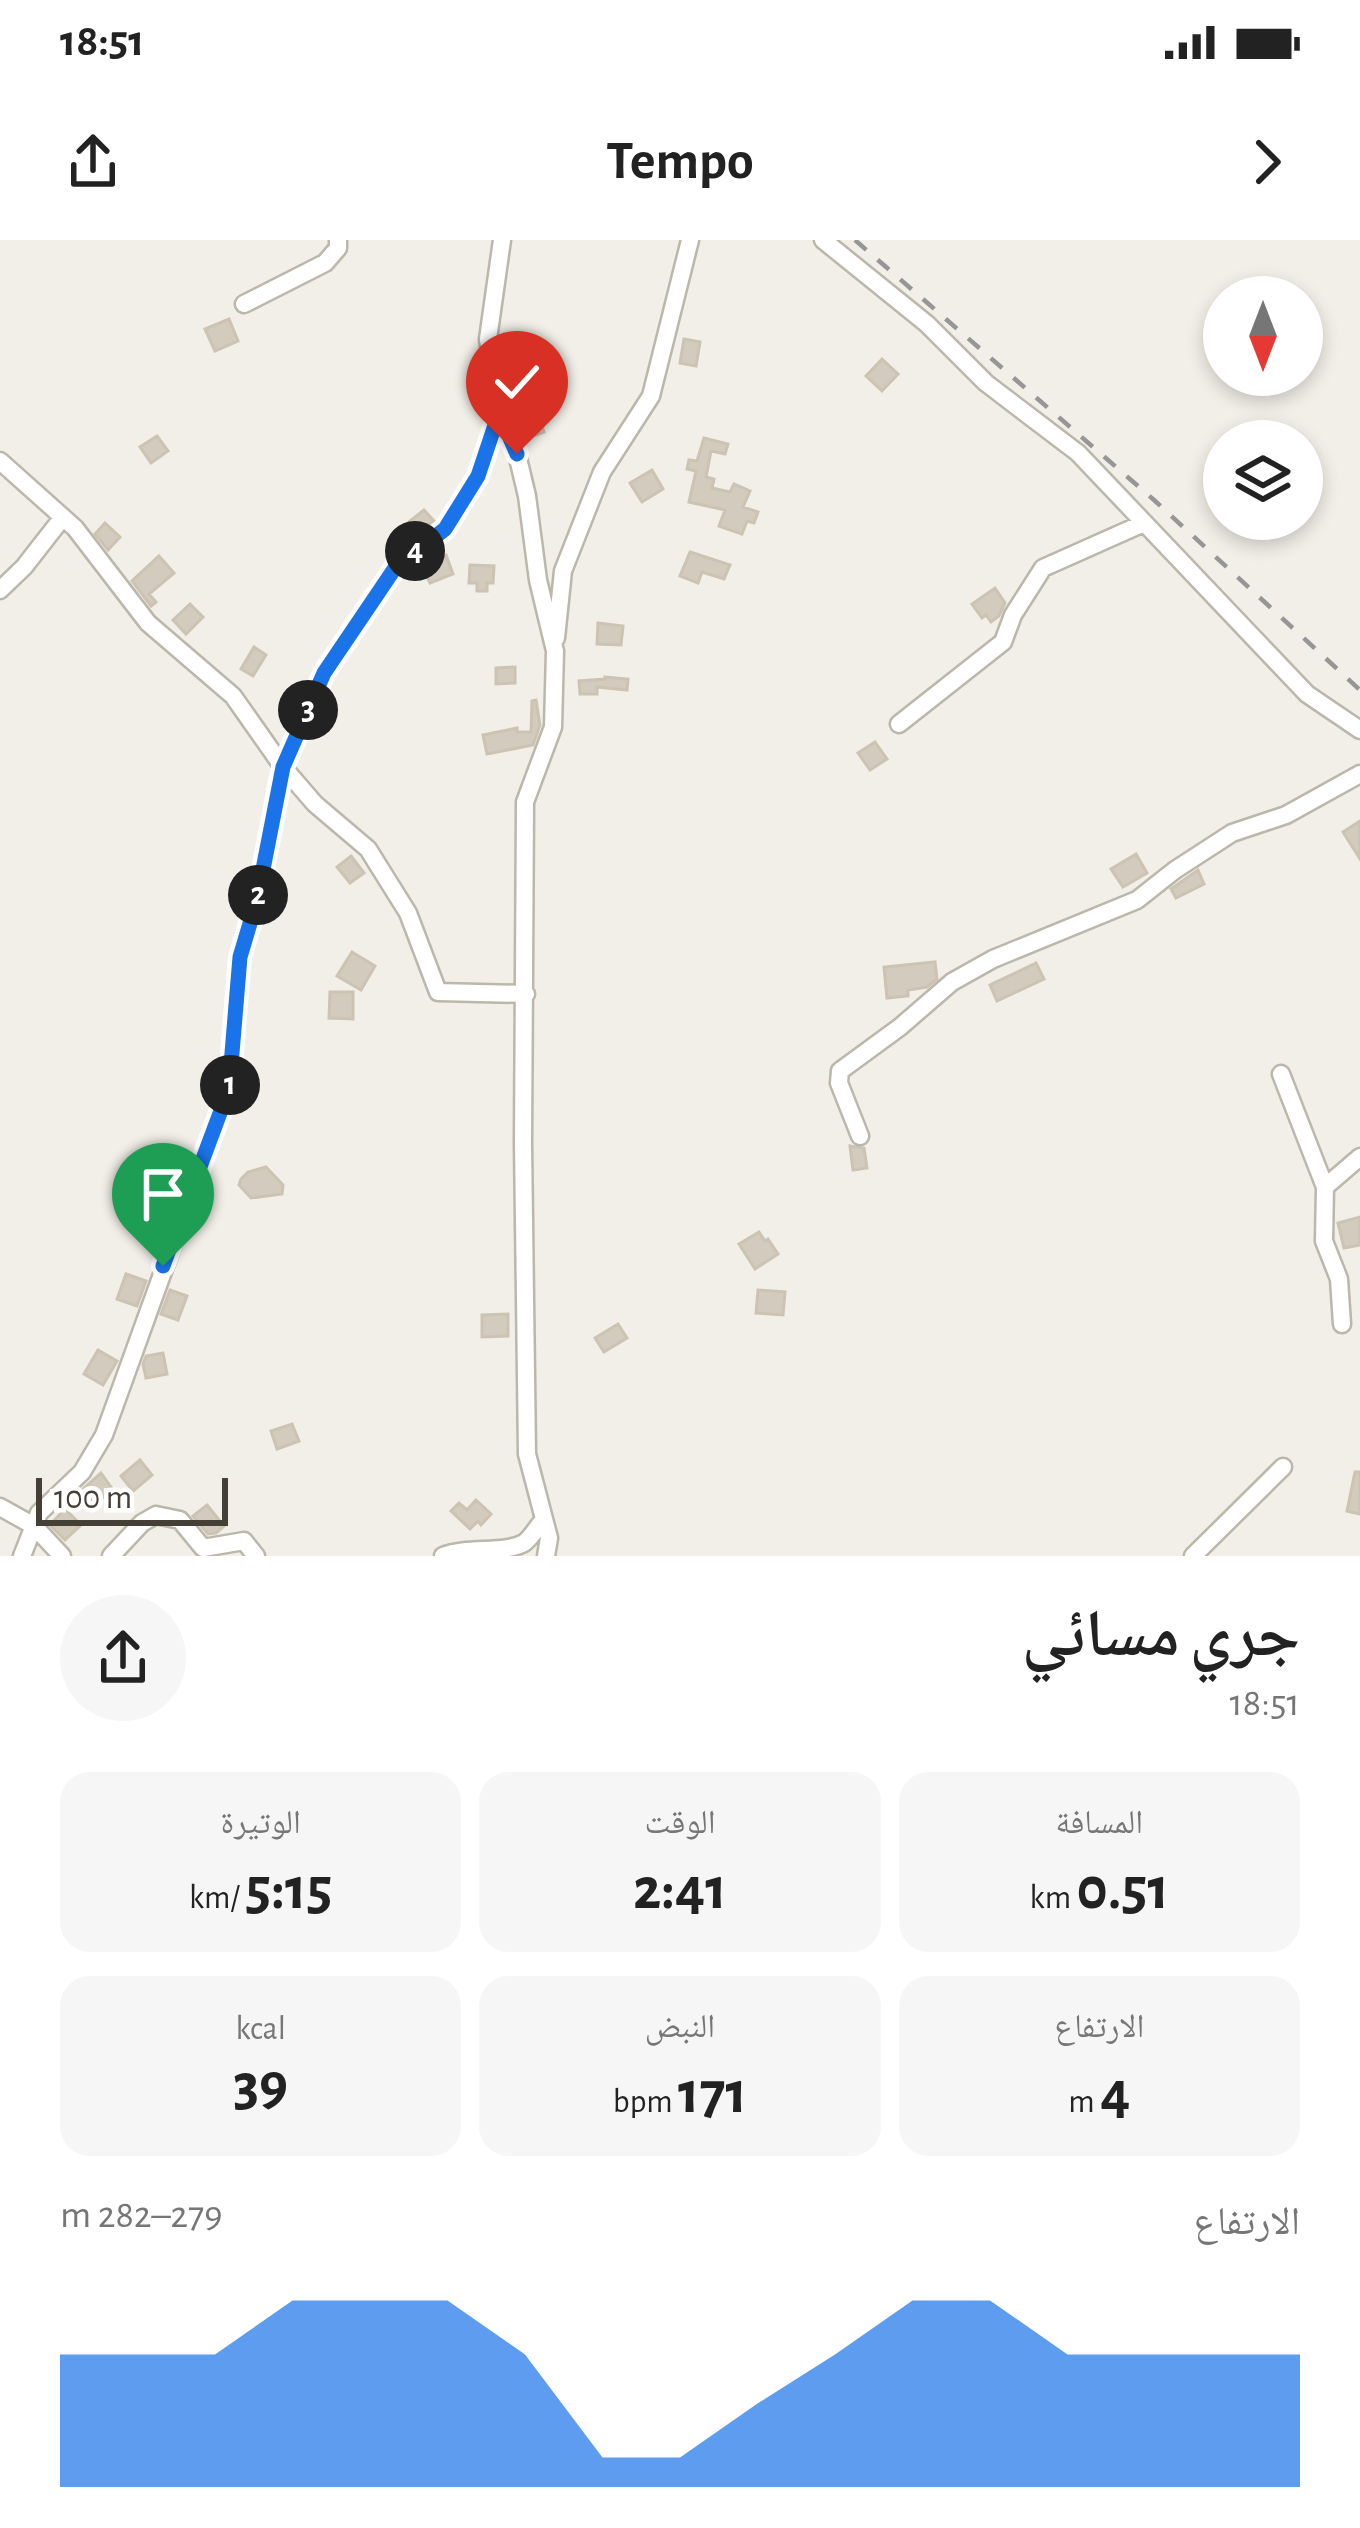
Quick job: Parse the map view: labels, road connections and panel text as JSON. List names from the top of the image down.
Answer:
{
  "scale_bar": "100 m",
  "north": "bottom",
  "page": {
    "status": "18:51",
    "header": "Tempo",
    "pins": [
      "4",
      "3",
      "2",
      "1"
    ],
    "scale": "100 m",
    "heading": ["جري مسائي", "18:51"],
    "stats": [
      ["المسافة", "0.51 km"],
      ["الوقت", "2:41"],
      ["الوتيرة", "5:15 /km"],
      ["الارتفاع", "4 m"],
      ["النبض", "171 bpm"],
      ["kcal", "39"]
    ],
    "chart": ["الارتفاع", "279–282 m"]
  }
}
